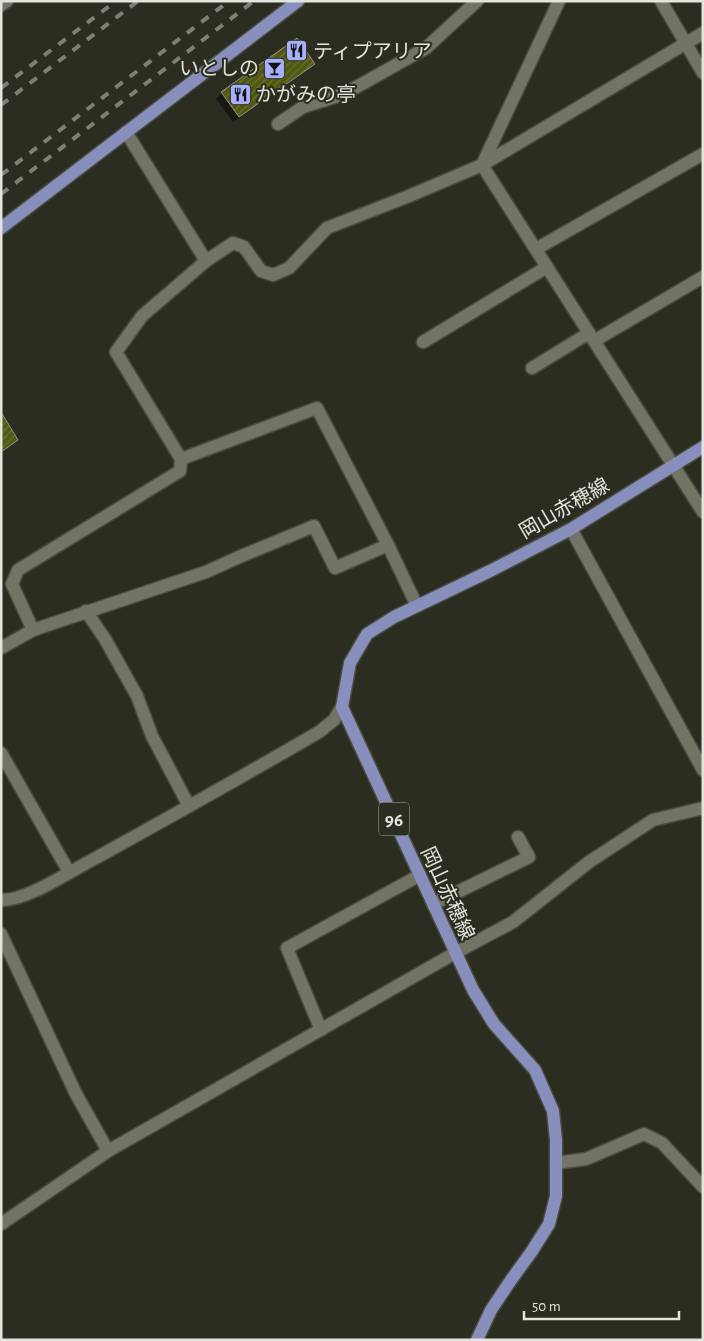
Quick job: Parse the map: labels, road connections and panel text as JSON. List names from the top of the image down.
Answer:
{
  "streets": {
    "main road": ["岡山赤穂線", "96"]
  },
  "places": {
    "restaurant": ["ティプアリア", "かがみの亭"],
    "bar": ["いとしの"]
  },
  "scale_bar": "50 m"
}
